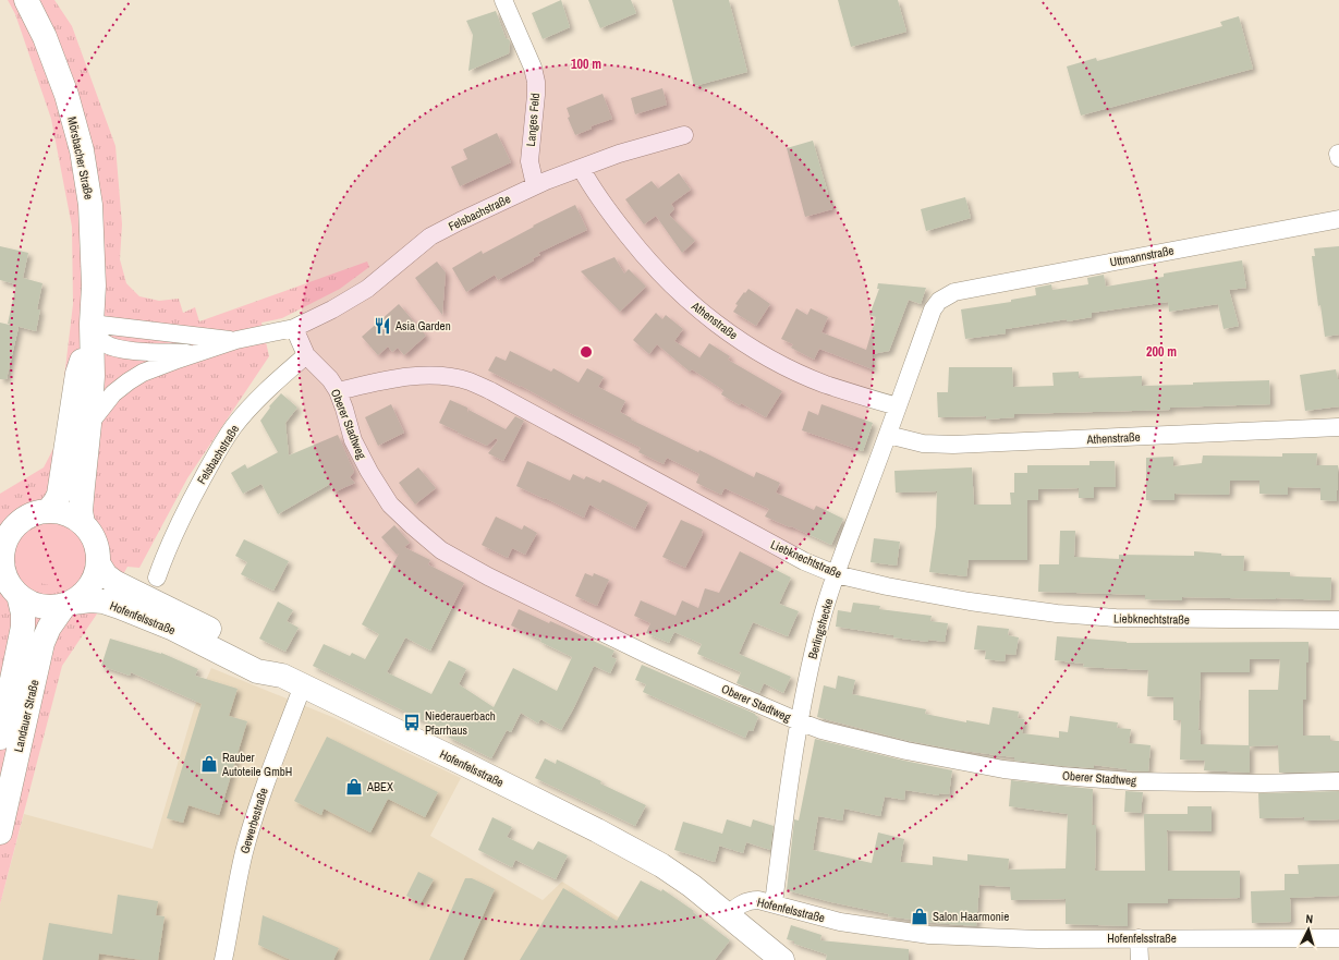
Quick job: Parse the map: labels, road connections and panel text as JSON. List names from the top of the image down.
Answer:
{
  "streets": {
    "main road": ["Mörsbacher Straße", "Hofenfelsstraße", "Landauer Straße"],
    "street": [
      "Langes Feld",
      "Felsbachstraße",
      "Uttmannstraße",
      "Athenstraße",
      "Oberer Stadtweg",
      "Liebknechtstraße",
      "Berlingshecke",
      "Gewerbestraße"
    ]
  },
  "crossings": [
    ["Langes Feld", "Felsbachstraße"],
    ["Mörsbacher Straße", "Felsbachstraße"],
    ["Mörsbacher Straße", "Hofenfelsstraße"],
    ["Mörsbacher Straße", "Landauer Straße"],
    ["Felsbachstraße", "Athenstraße"],
    ["Felsbachstraße", "Oberer Stadtweg"],
    ["Uttmannstraße", "Berlingshecke"],
    ["Athenstraße", "Berlingshecke"],
    ["Oberer Stadtweg", "Liebknechtstraße"],
    ["Oberer Stadtweg", "Berlingshecke"],
    ["Liebknechtstraße", "Berlingshecke"],
    ["Hofenfelsstraße", "Berlingshecke"],
    ["Hofenfelsstraße", "Landauer Straße"],
    ["Hofenfelsstraße", "Gewerbestraße"]
  ],
  "places": {
    "restaurant": ["Asia Garden"],
    "bus stop": ["Niederauerbach Pfarrhaus"],
    "shop": ["Rauber Autoteile GmbH", "ABEX", "Salon Haarmonie"]
  },
  "north": "top",
  "rings": ["100 m", "200 m"]
}
